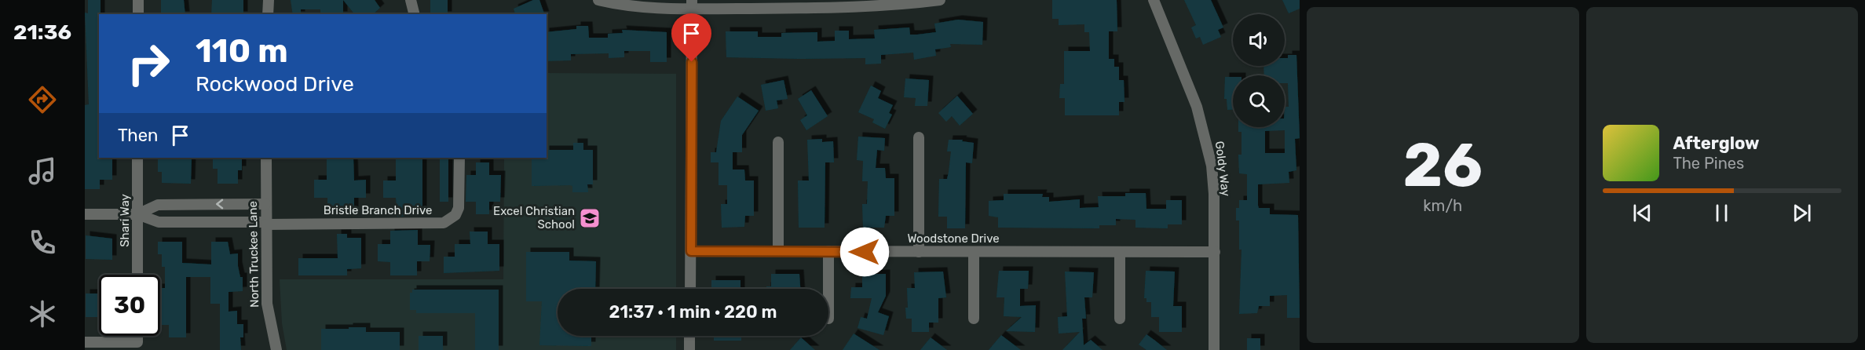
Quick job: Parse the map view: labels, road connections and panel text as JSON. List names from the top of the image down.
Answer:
{
  "streets": {
    "street": [
      "Goldy Way",
      "Bristle Branch Drive",
      "Shari Way",
      "Woodstone Drive",
      "North Truckee Lane"
    ]
  },
  "crossings": [
    ["Goldy Way", "Woodstone Drive"],
    ["Bristle Branch Drive", "Shari Way"],
    ["Bristle Branch Drive", "North Truckee Lane"]
  ],
  "places": {
    "school or university": ["Excel Christian School"]
  },
  "page": {
    "tabs": "21:36",
    "tile": ["26", "km/h"],
    "turn": ["110 m", "Rockwood Drive"],
    "then": "Then",
    "song": ["Afterglow", "The Pines"],
    "limit": "30",
    "trip": "21:37 · 1 min · 220 m"
  }
}
